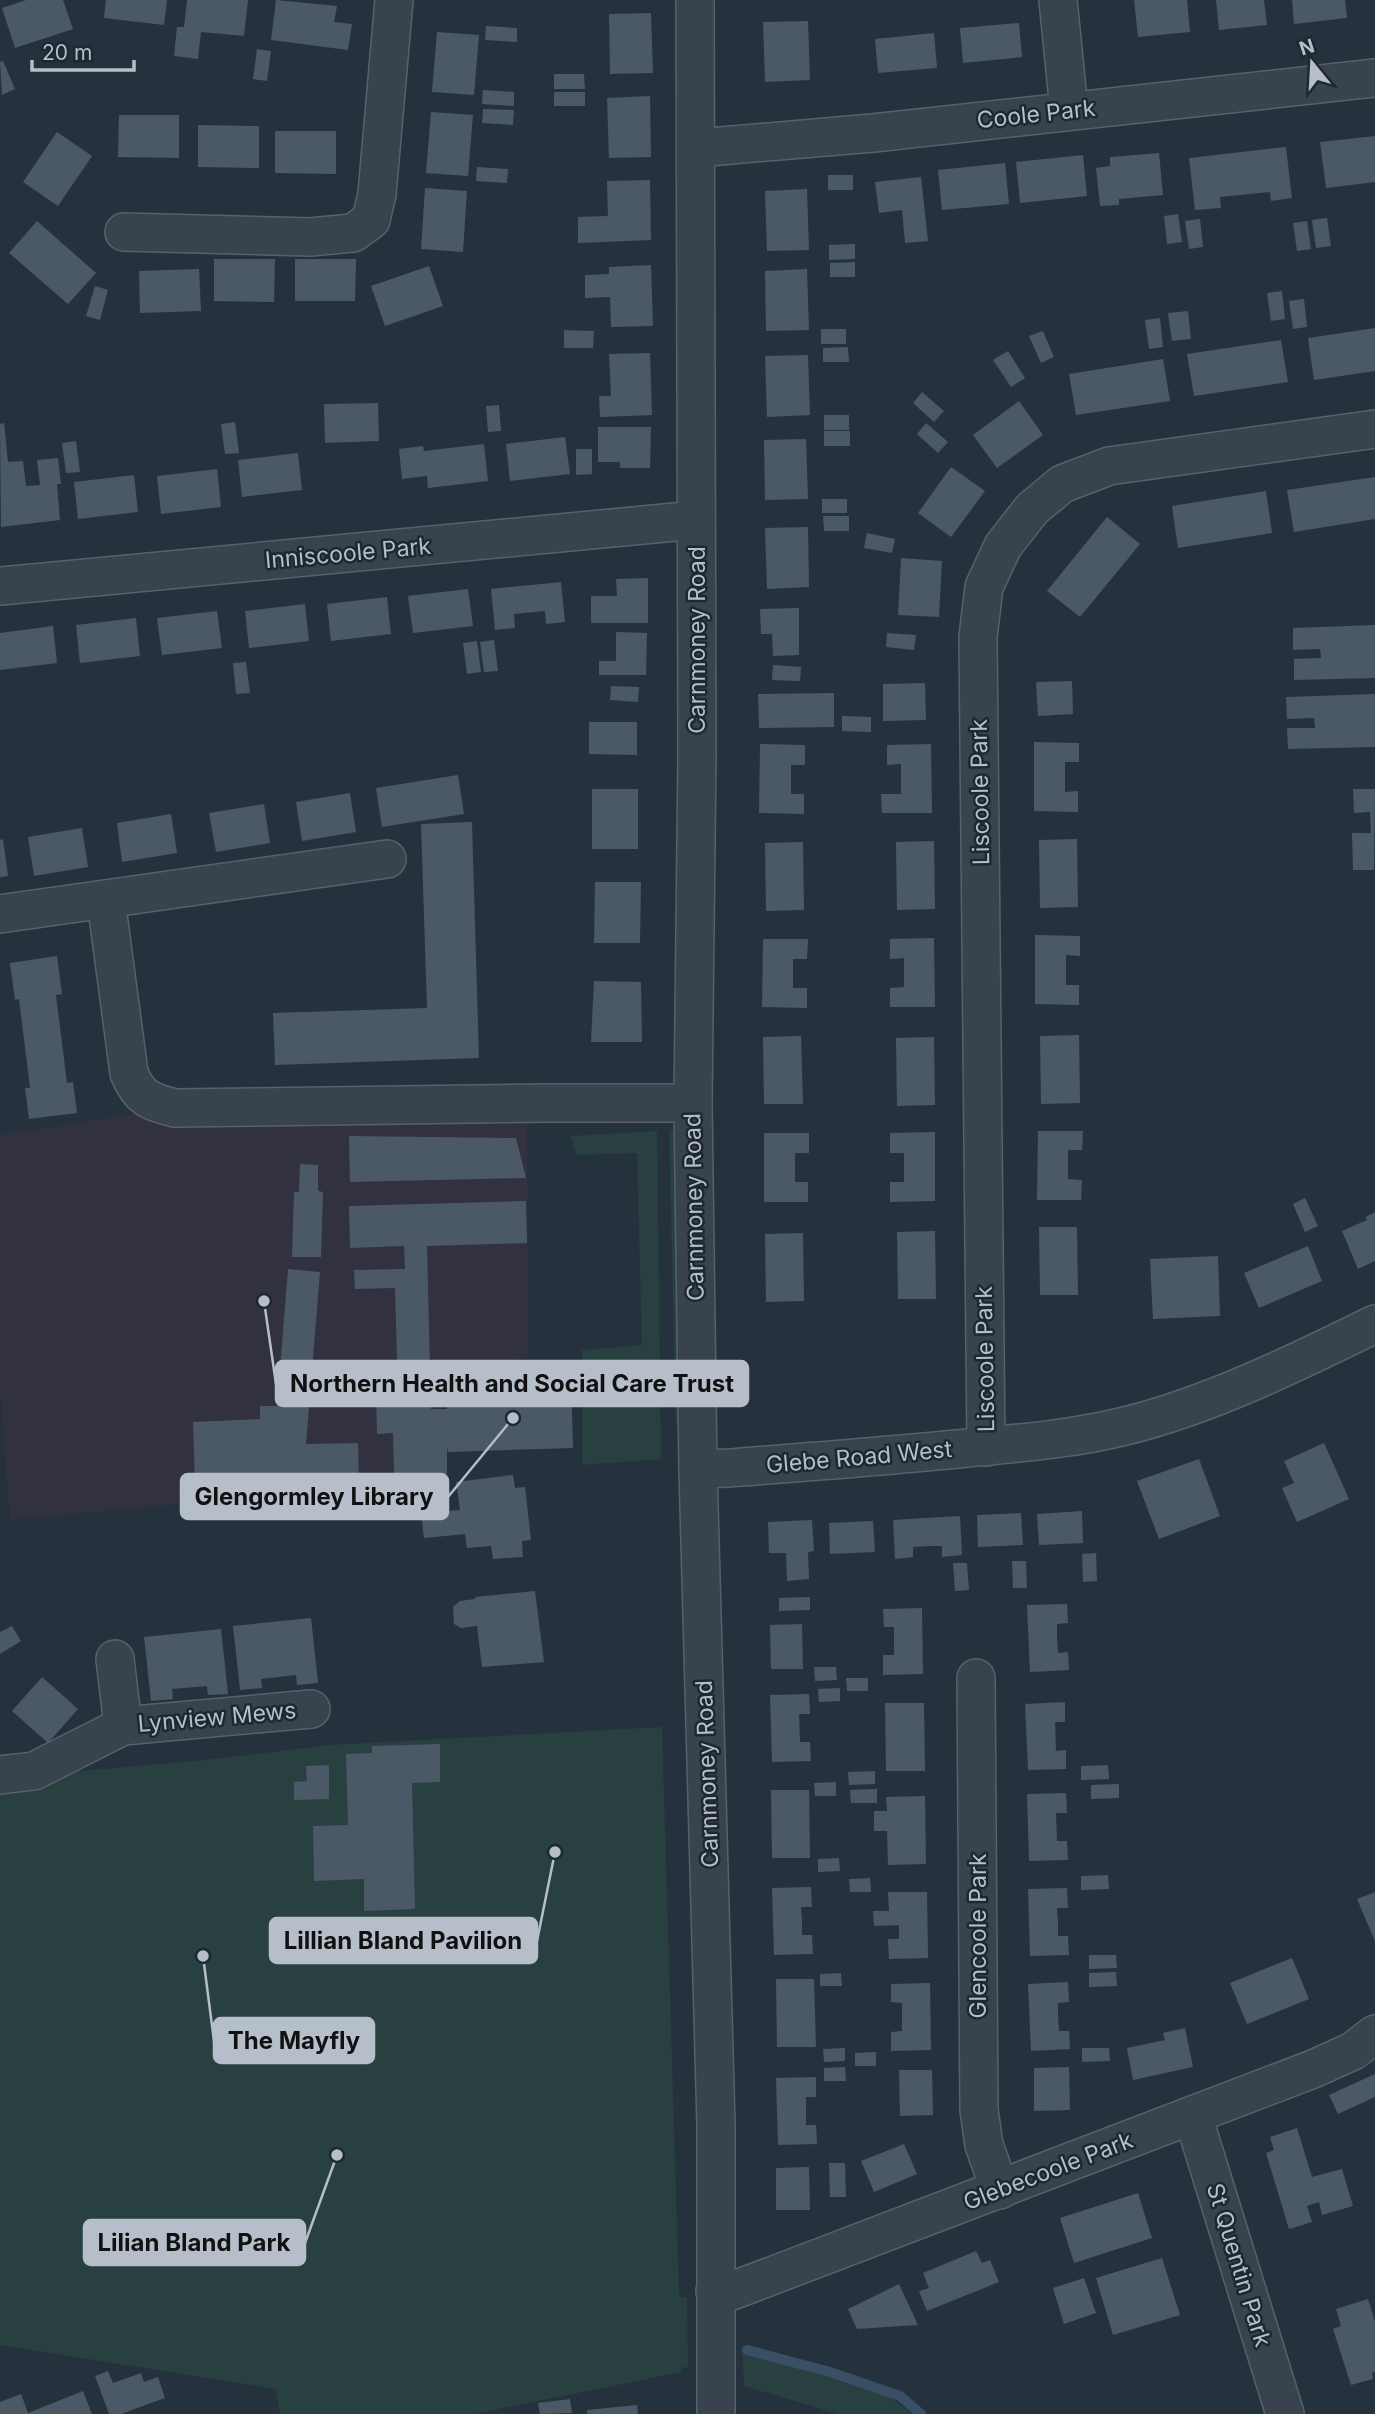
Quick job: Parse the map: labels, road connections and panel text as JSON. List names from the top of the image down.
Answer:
{
  "streets": {
    "street": [
      "Coole Park",
      "Inniscoole Park",
      "Carnmoney Road",
      "Liscoole Park",
      "Glebe Road West",
      "Lynview Mews",
      "Glencoole Park",
      "Glebecoole Park",
      "St Quentin Park"
    ]
  },
  "crossings": [
    ["Coole Park", "Carnmoney Road"],
    ["Inniscoole Park", "Carnmoney Road"],
    ["Carnmoney Road", "Glebe Road West"],
    ["Carnmoney Road", "Glebecoole Park"],
    ["Liscoole Park", "Glebe Road West"],
    ["Glencoole Park", "Glebecoole Park"],
    ["Glebecoole Park", "St Quentin Park"]
  ],
  "places": [
    "Northern Health and Social Care Trust",
    "Glengormley Library",
    "Lillian Bland Pavilion",
    "The Mayfly",
    "Lilian Bland Park"
  ],
  "scale_bar": "20 m",
  "north": "top"
}
